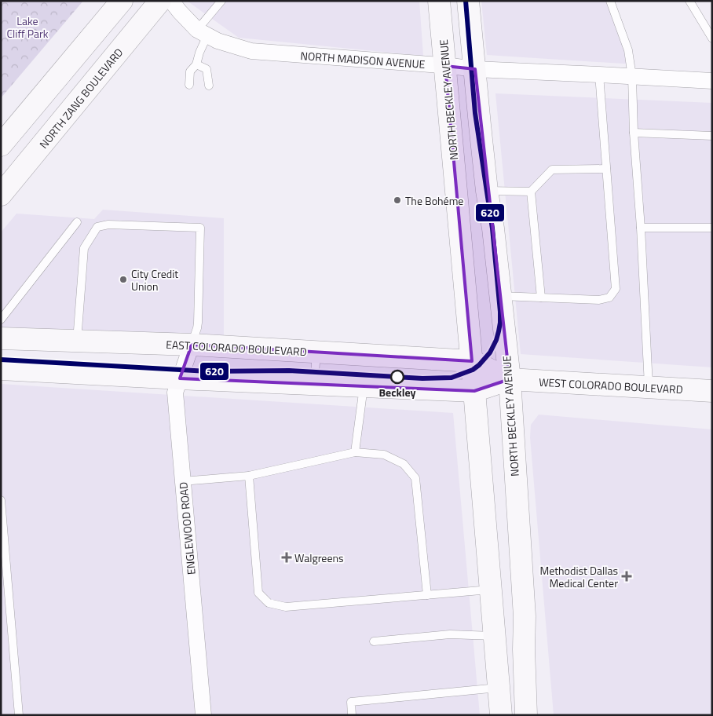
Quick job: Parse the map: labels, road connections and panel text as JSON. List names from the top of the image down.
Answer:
{
  "streets": {
    "main road": [
      "NORTH ZANG BOULEVARD",
      "NORTH BECKLEY AVENUE",
      "EAST COLORADO BOULEVARD",
      "WEST COLORADO BOULEVARD"
    ],
    "street": ["NORTH MADISON AVENUE", "ENGLEWOOD ROAD"]
  },
  "crossings": [
    ["NORTH MADISON AVENUE", "NORTH BECKLEY AVENUE"],
    ["NORTH BECKLEY AVENUE", "EAST COLORADO BOULEVARD"],
    ["NORTH BECKLEY AVENUE", "WEST COLORADO BOULEVARD"],
    ["EAST COLORADO BOULEVARD", "WEST COLORADO BOULEVARD"],
    ["EAST COLORADO BOULEVARD", "ENGLEWOOD ROAD"]
  ],
  "parks": ["Lake Cliff Park"],
  "places": {
    "other": ["The Bohéme", "City Credit Union", "Beckley"],
    "health": ["Walgreens", "Methodist Dallas Medical Center"]
  },
  "lines": ["transit line 620"]
}
